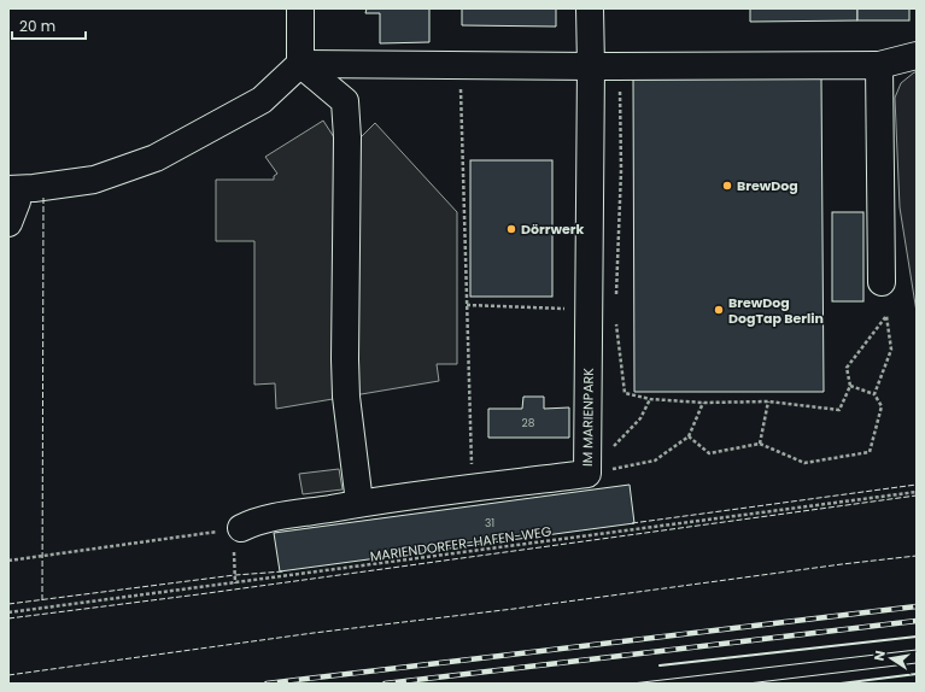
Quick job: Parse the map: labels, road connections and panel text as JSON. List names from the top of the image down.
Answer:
{
  "streets": {
    "street": ["IM MARIENPARK"],
    "path": ["MARIENDORFER-HAFEN-WEG"]
  },
  "places": ["BrewDog", "Dörrwerk", "BrewDog DogTap Berlin"],
  "house_numbers": ["28", "31"],
  "scale_bar": "20 m",
  "north": "left"
}
